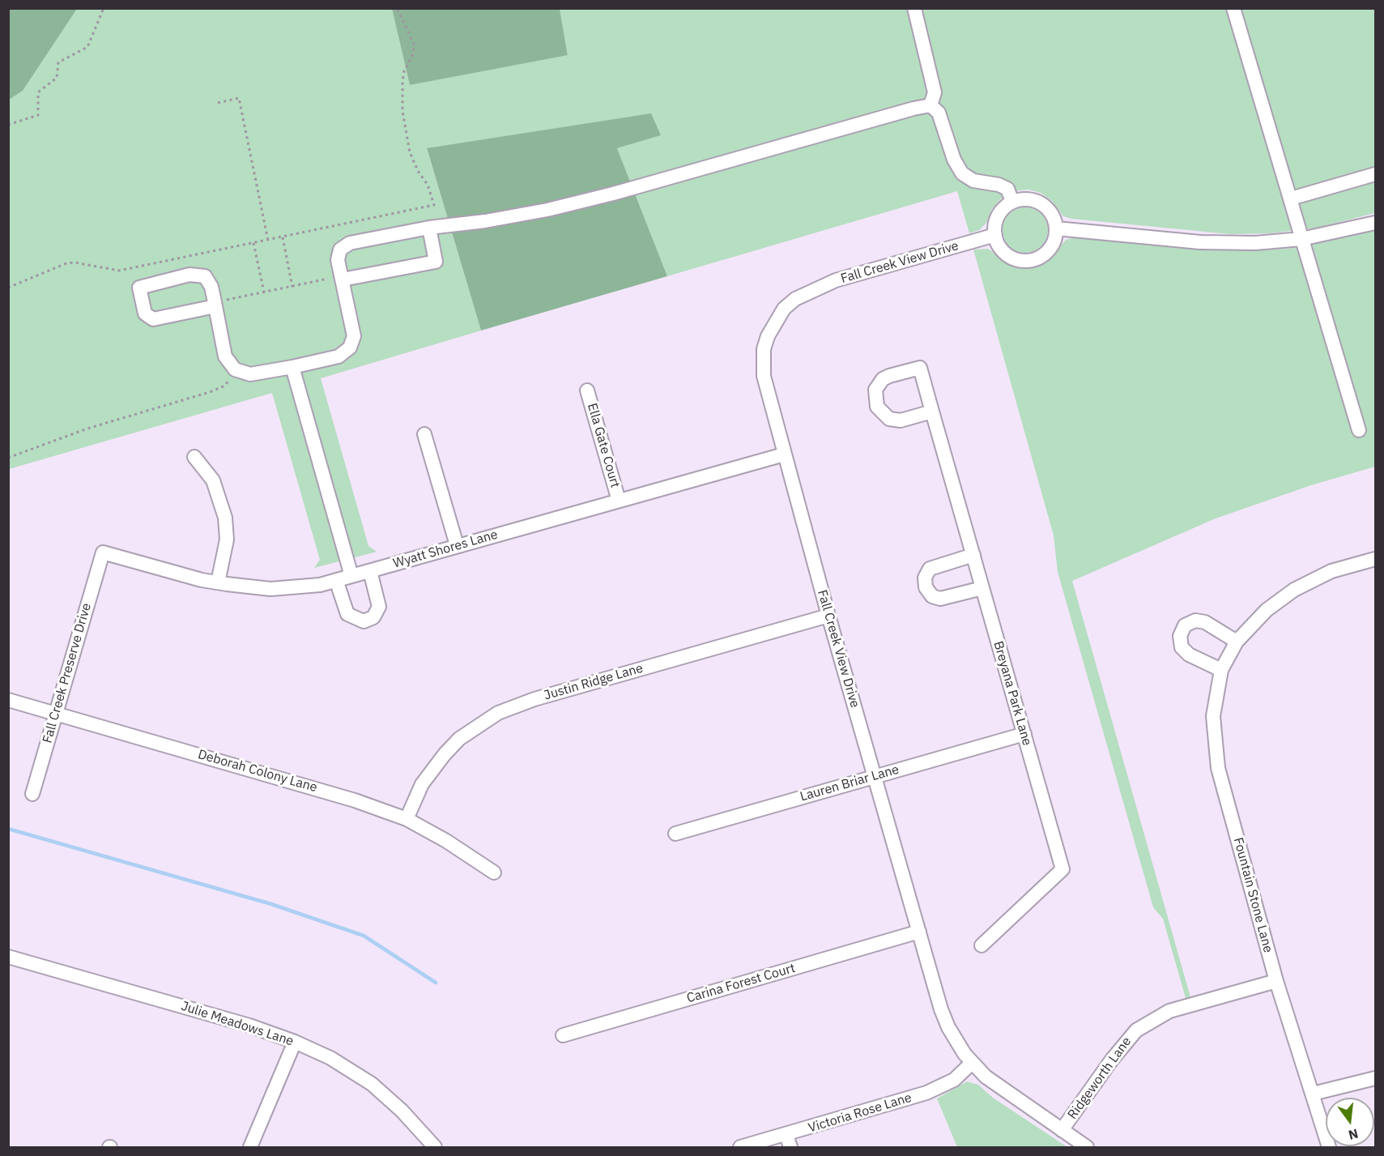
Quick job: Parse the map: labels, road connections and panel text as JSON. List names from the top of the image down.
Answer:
{
  "streets": {
    "street": [
      "Fall Creek View Drive",
      "Ella Gate Court",
      "Wyatt Shores Lane",
      "Fall Creek Preserve Drive",
      "Justin Ridge Lane",
      "Breyana Park Lane",
      "Deborah Colony Lane",
      "Lauren Briar Lane",
      "Fountain Stone Lane",
      "Carina Forest Court",
      "Julie Meadows Lane",
      "Ridgeworth Lane",
      "Victoria Rose Lane"
    ]
  },
  "crossings": [
    ["Fall Creek View Drive", "Wyatt Shores Lane"],
    ["Fall Creek View Drive", "Justin Ridge Lane"],
    ["Fall Creek View Drive", "Lauren Briar Lane"],
    ["Fall Creek View Drive", "Carina Forest Court"],
    ["Fall Creek View Drive", "Ridgeworth Lane"],
    ["Fall Creek View Drive", "Victoria Rose Lane"],
    ["Ella Gate Court", "Wyatt Shores Lane"],
    ["Wyatt Shores Lane", "Fall Creek Preserve Drive"],
    ["Fall Creek Preserve Drive", "Deborah Colony Lane"],
    ["Justin Ridge Lane", "Deborah Colony Lane"],
    ["Breyana Park Lane", "Lauren Briar Lane"],
    ["Fountain Stone Lane", "Ridgeworth Lane"]
  ],
  "north": "bottom"
}
